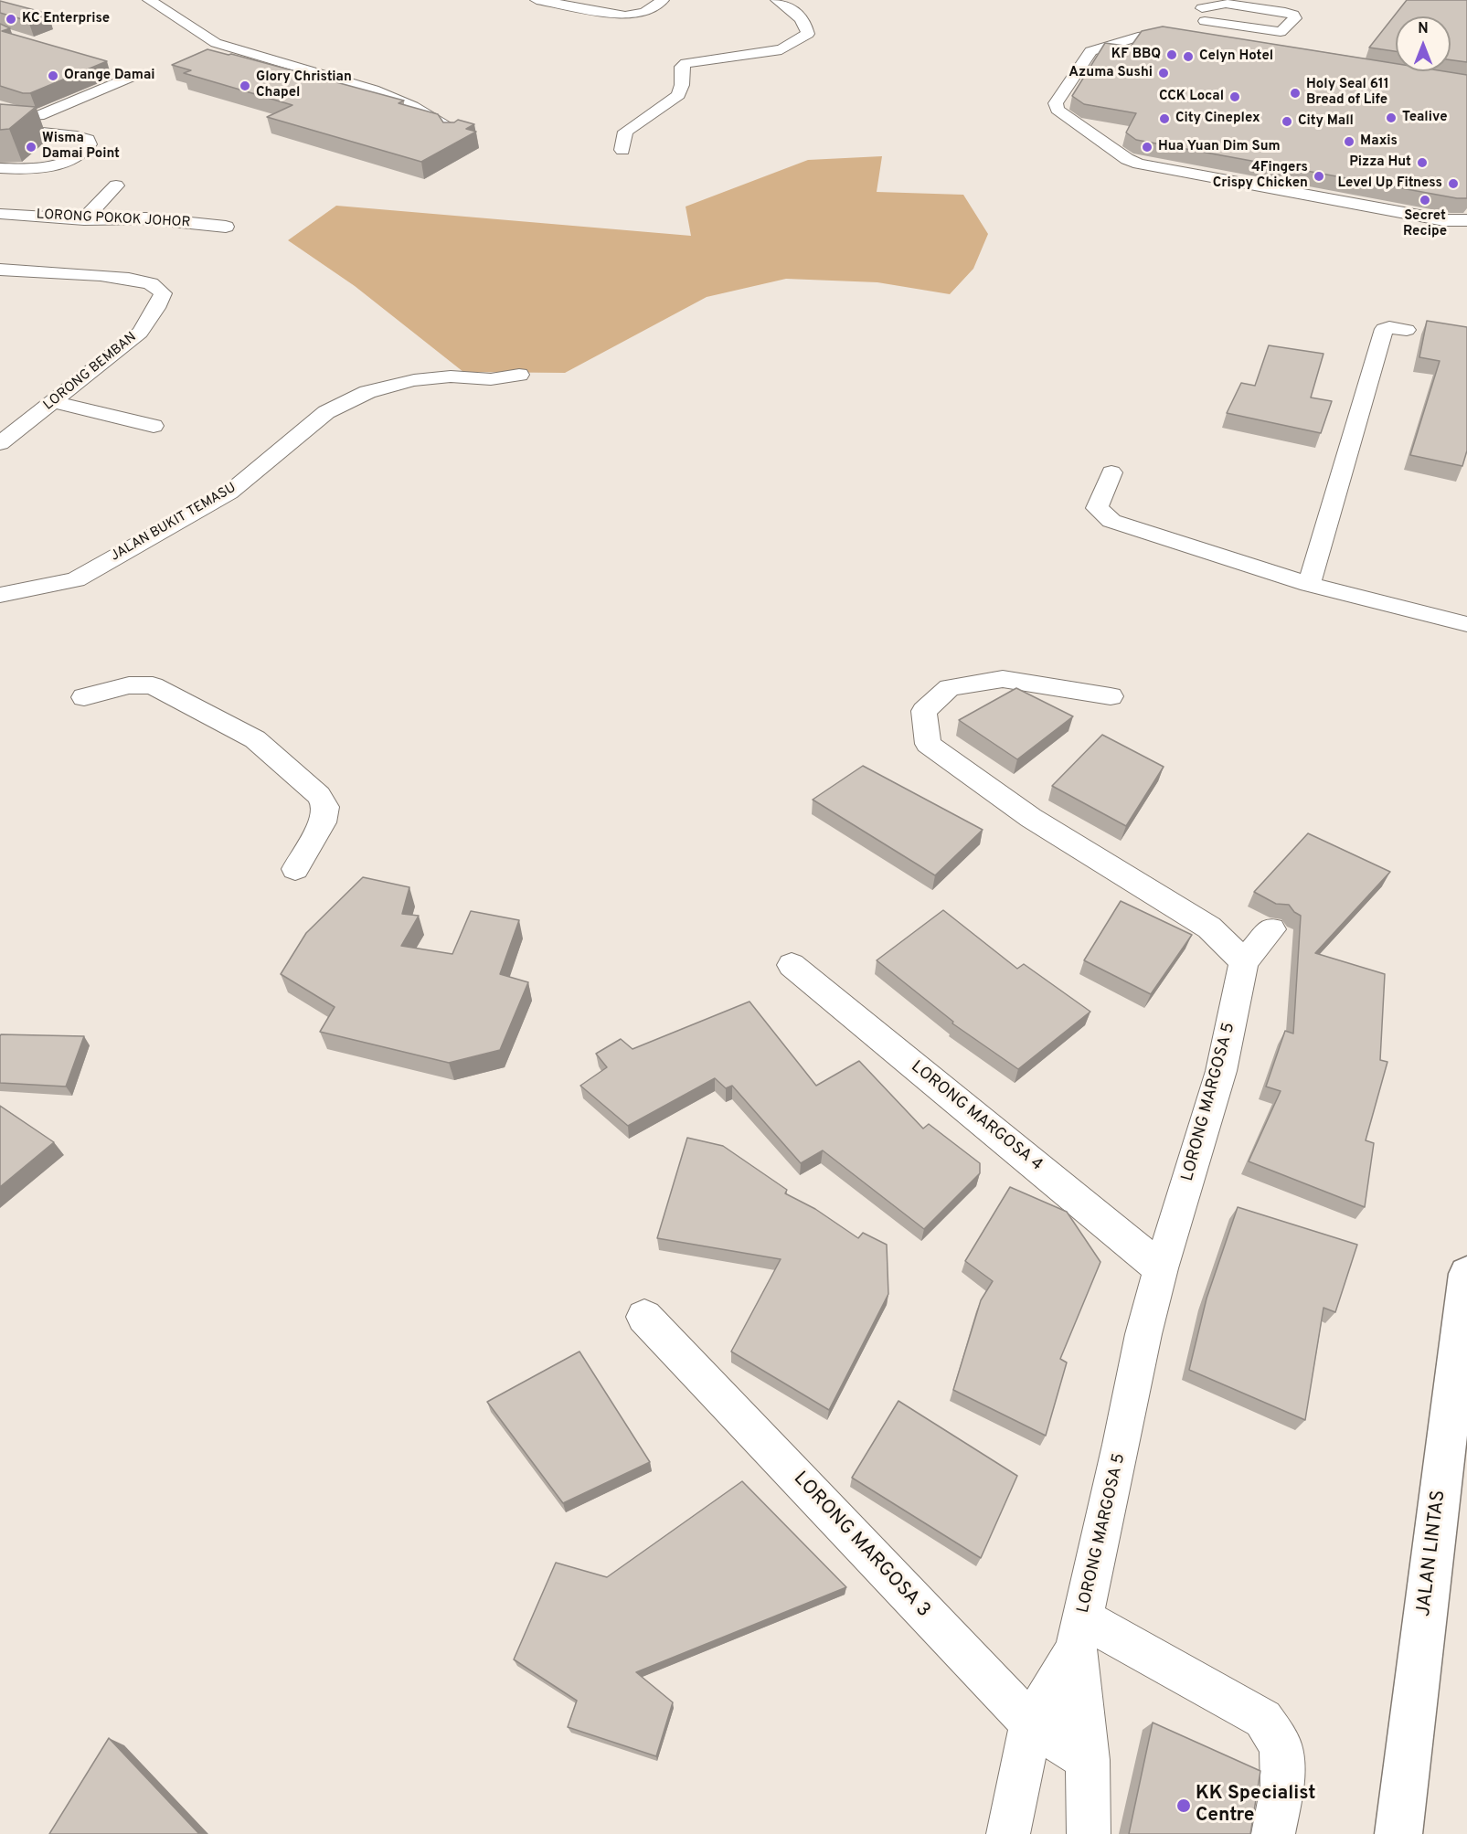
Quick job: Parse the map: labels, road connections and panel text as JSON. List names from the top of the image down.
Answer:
{
  "streets": {
    "main road": ["JALAN LINTAS"],
    "street": [
      "LORONG POKOK JOHOR",
      "LORONG BEMBAN",
      "JALAN BUKIT TEMASU",
      "LORONG MARGOSA 5",
      "LORONG MARGOSA 4",
      "LORONG MARGOSA 3"
    ]
  },
  "crossings": [
    ["LORONG MARGOSA 5", "LORONG MARGOSA 4"],
    ["LORONG MARGOSA 5", "LORONG MARGOSA 3"]
  ],
  "places": [
    "KC Enterprise",
    "KF BBQ",
    "Celyn Hotel",
    "Azuma Sushi",
    "Orange Damai",
    "Glory Christian Chapel",
    "Holy Seal 611 Bread of Life",
    "CCK Local",
    "Tealive",
    "City Cineplex",
    "City Mall",
    "Maxis",
    "Wisma Damai Point",
    "Hua Yuan Dim Sum",
    "Pizza Hut",
    "4Fingers Crispy Chicken",
    "Level Up Fitness",
    "Secret Recipe",
    "KK Specialist Centre"
  ],
  "north": "top"
}
